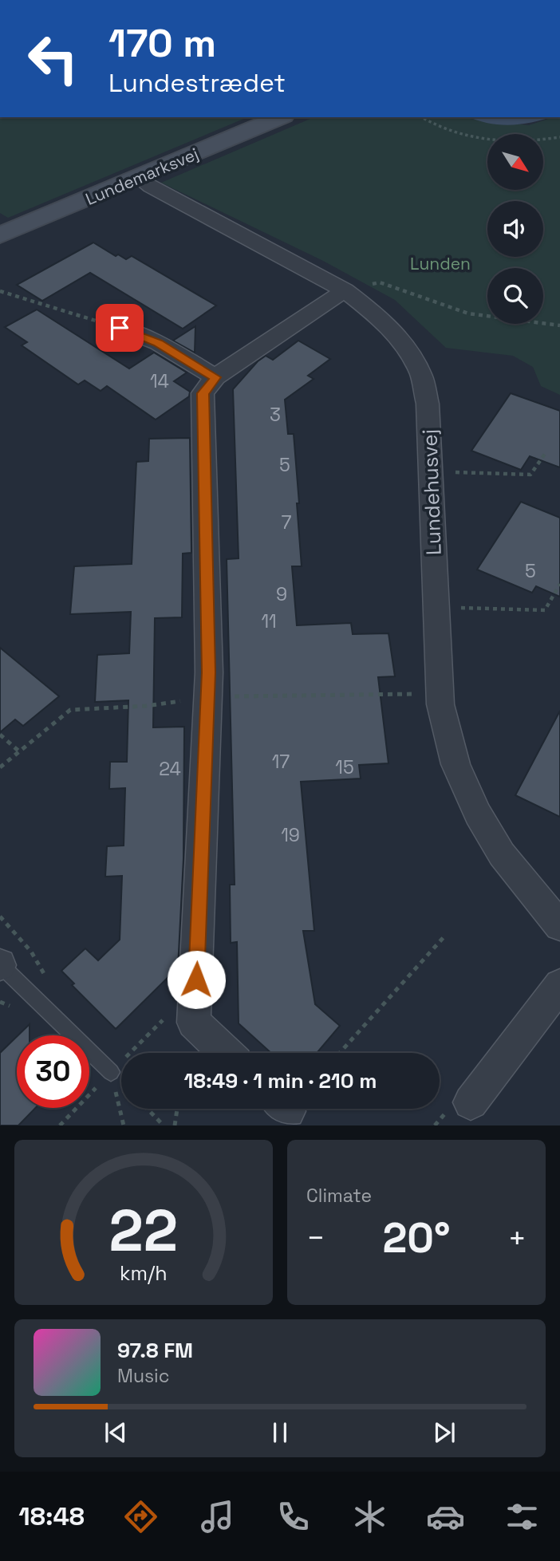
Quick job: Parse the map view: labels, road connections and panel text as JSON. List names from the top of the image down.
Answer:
{
  "streets": {
    "street": ["Lundemarksvej", "Lundehusvej"]
  },
  "crossings": [
    ["Lundemarksvej", "Lundehusvej"]
  ],
  "parks": ["Lunden"],
  "house_numbers": [
    "14",
    "3",
    "5",
    "7",
    "5",
    "9",
    "11",
    "17",
    "15",
    "24",
    "19"
  ],
  "north": "bottom right",
  "page": {
    "turn": ["170 m", "Lundestrædet"],
    "limit": "30",
    "trip": "18:49 · 1 min · 210 m",
    "tile": "Climate",
    "heat": ["−", "20°", "+"],
    "song": ["97.8 FM", "Music"],
    "tabs": "18:48",
    "gauge": ["22", "km/h"]
  }
}
